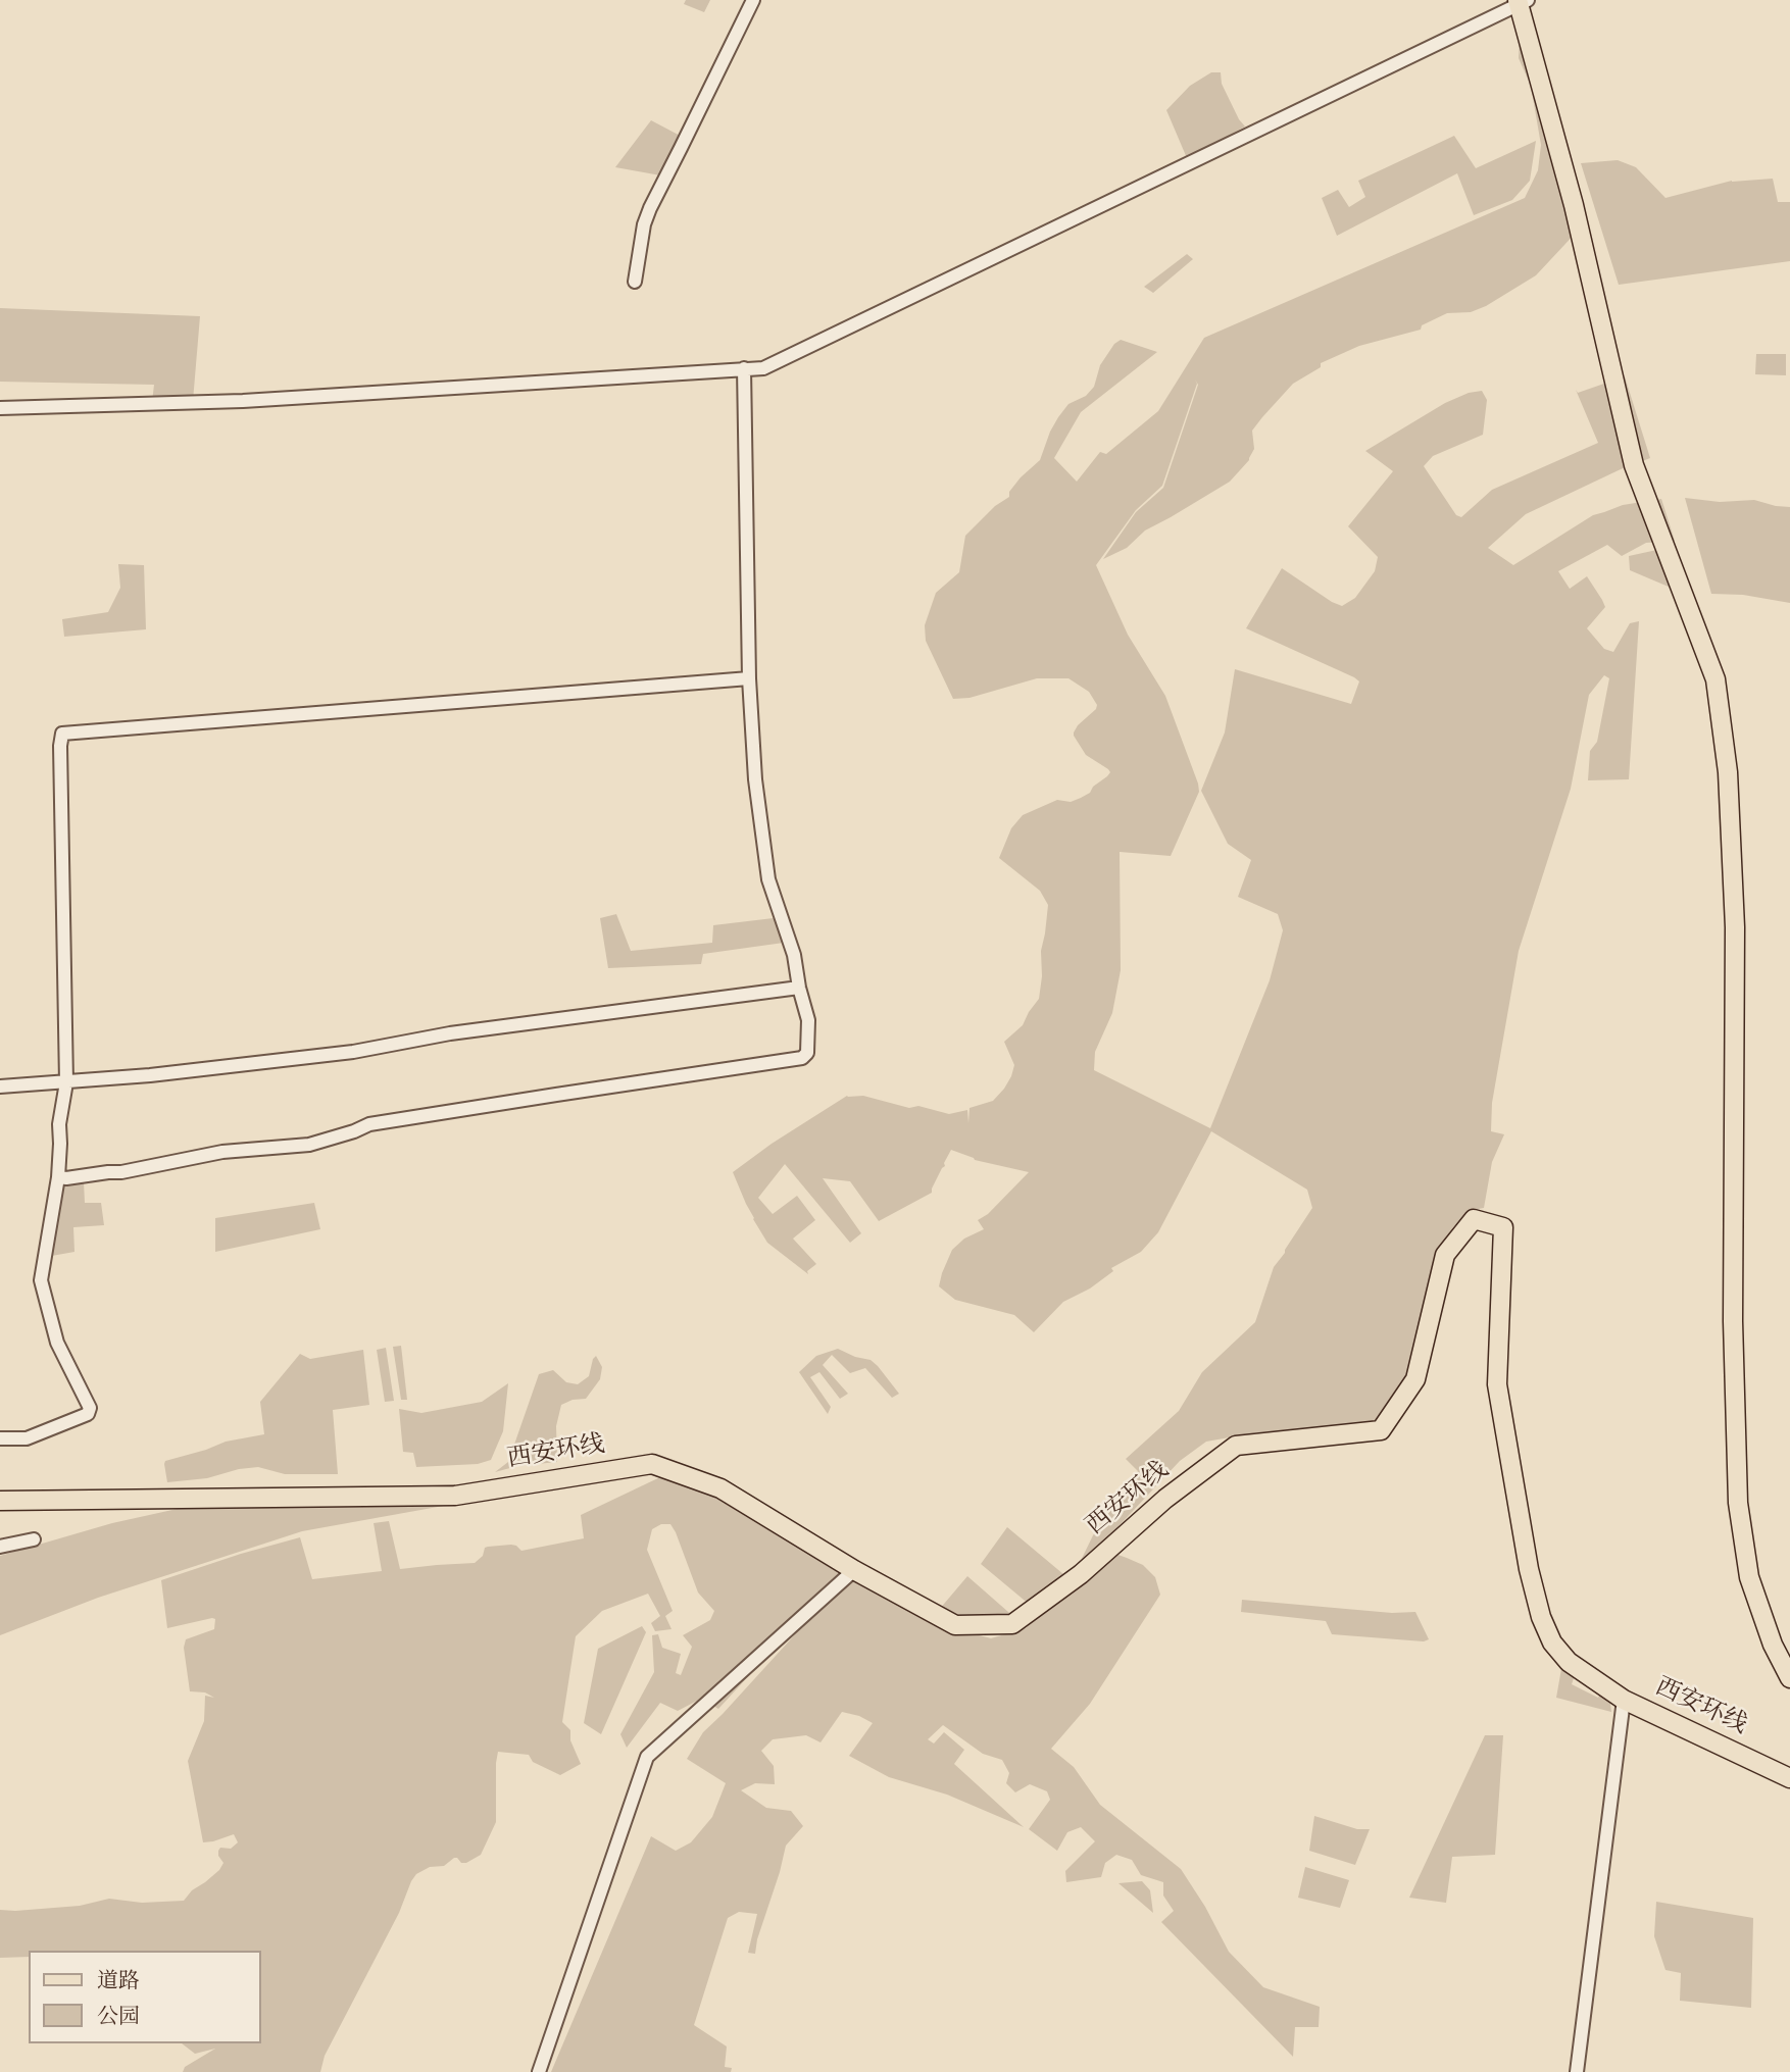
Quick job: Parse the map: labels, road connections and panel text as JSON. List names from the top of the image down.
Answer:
{
  "streets": {
    "main road": ["西安环线"]
  },
  "legend": ["道路", "公园"]
}
